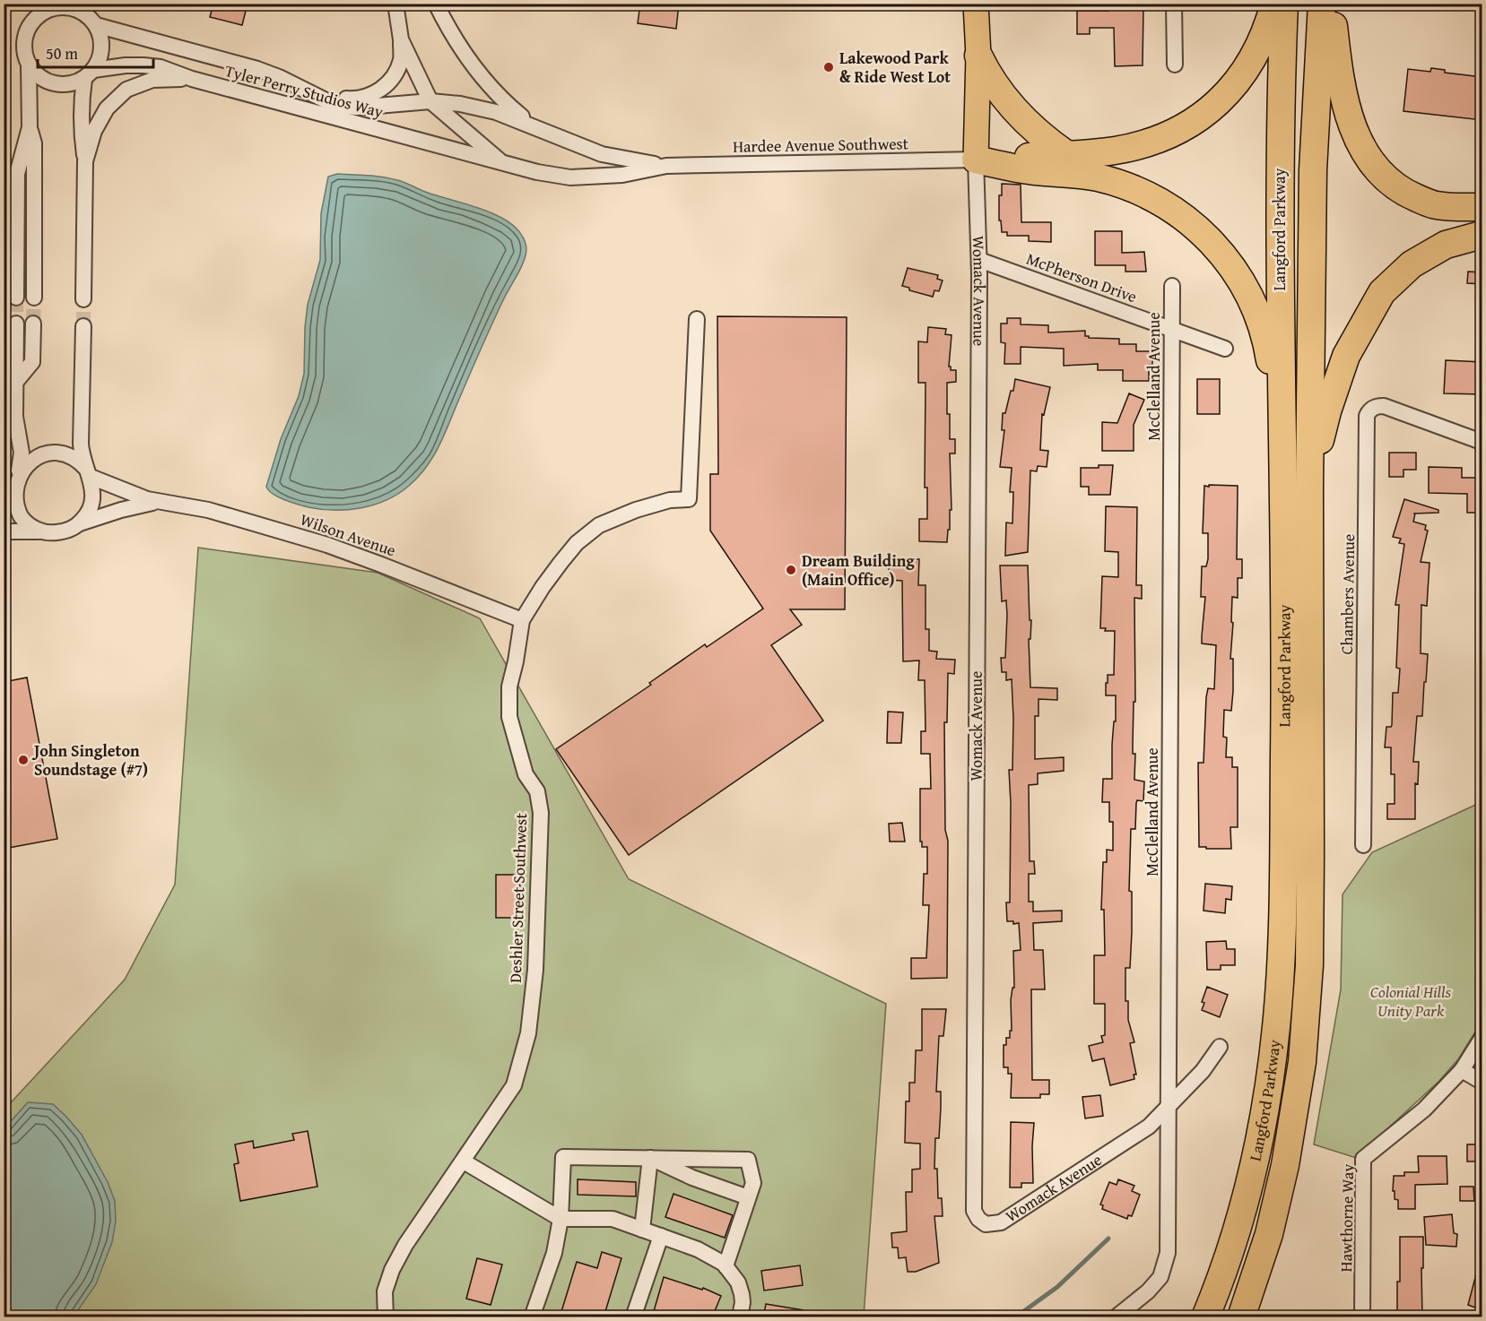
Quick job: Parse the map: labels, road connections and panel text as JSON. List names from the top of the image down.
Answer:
{
  "streets": {
    "highway": ["Langford Parkway"],
    "main road": ["Womack Avenue"],
    "street": [
      "Tyler Perry Studios Way",
      "Hardee Avenue Southwest",
      "McPherson Drive",
      "McClelland Avenue",
      "Wilson Avenue",
      "Chambers Avenue",
      "Deshler Street Southwest",
      "Hawthorne Way"
    ]
  },
  "crossings": [
    ["Tyler Perry Studios Way", "Hardee Avenue Southwest"],
    ["Hardee Avenue Southwest", "Womack Avenue"],
    ["McPherson Drive", "Womack Avenue"],
    ["McPherson Drive", "McClelland Avenue"],
    ["Womack Avenue", "McClelland Avenue"],
    ["Wilson Avenue", "Deshler Street Southwest"]
  ],
  "parks": ["Colonial Hills Unity Park"],
  "places": ["Lakewood Park & Ride West Lot", "Dream Building (Main Office)", "John Singleton Soundstage (#7)"],
  "scale_bar": "50 m"
}
